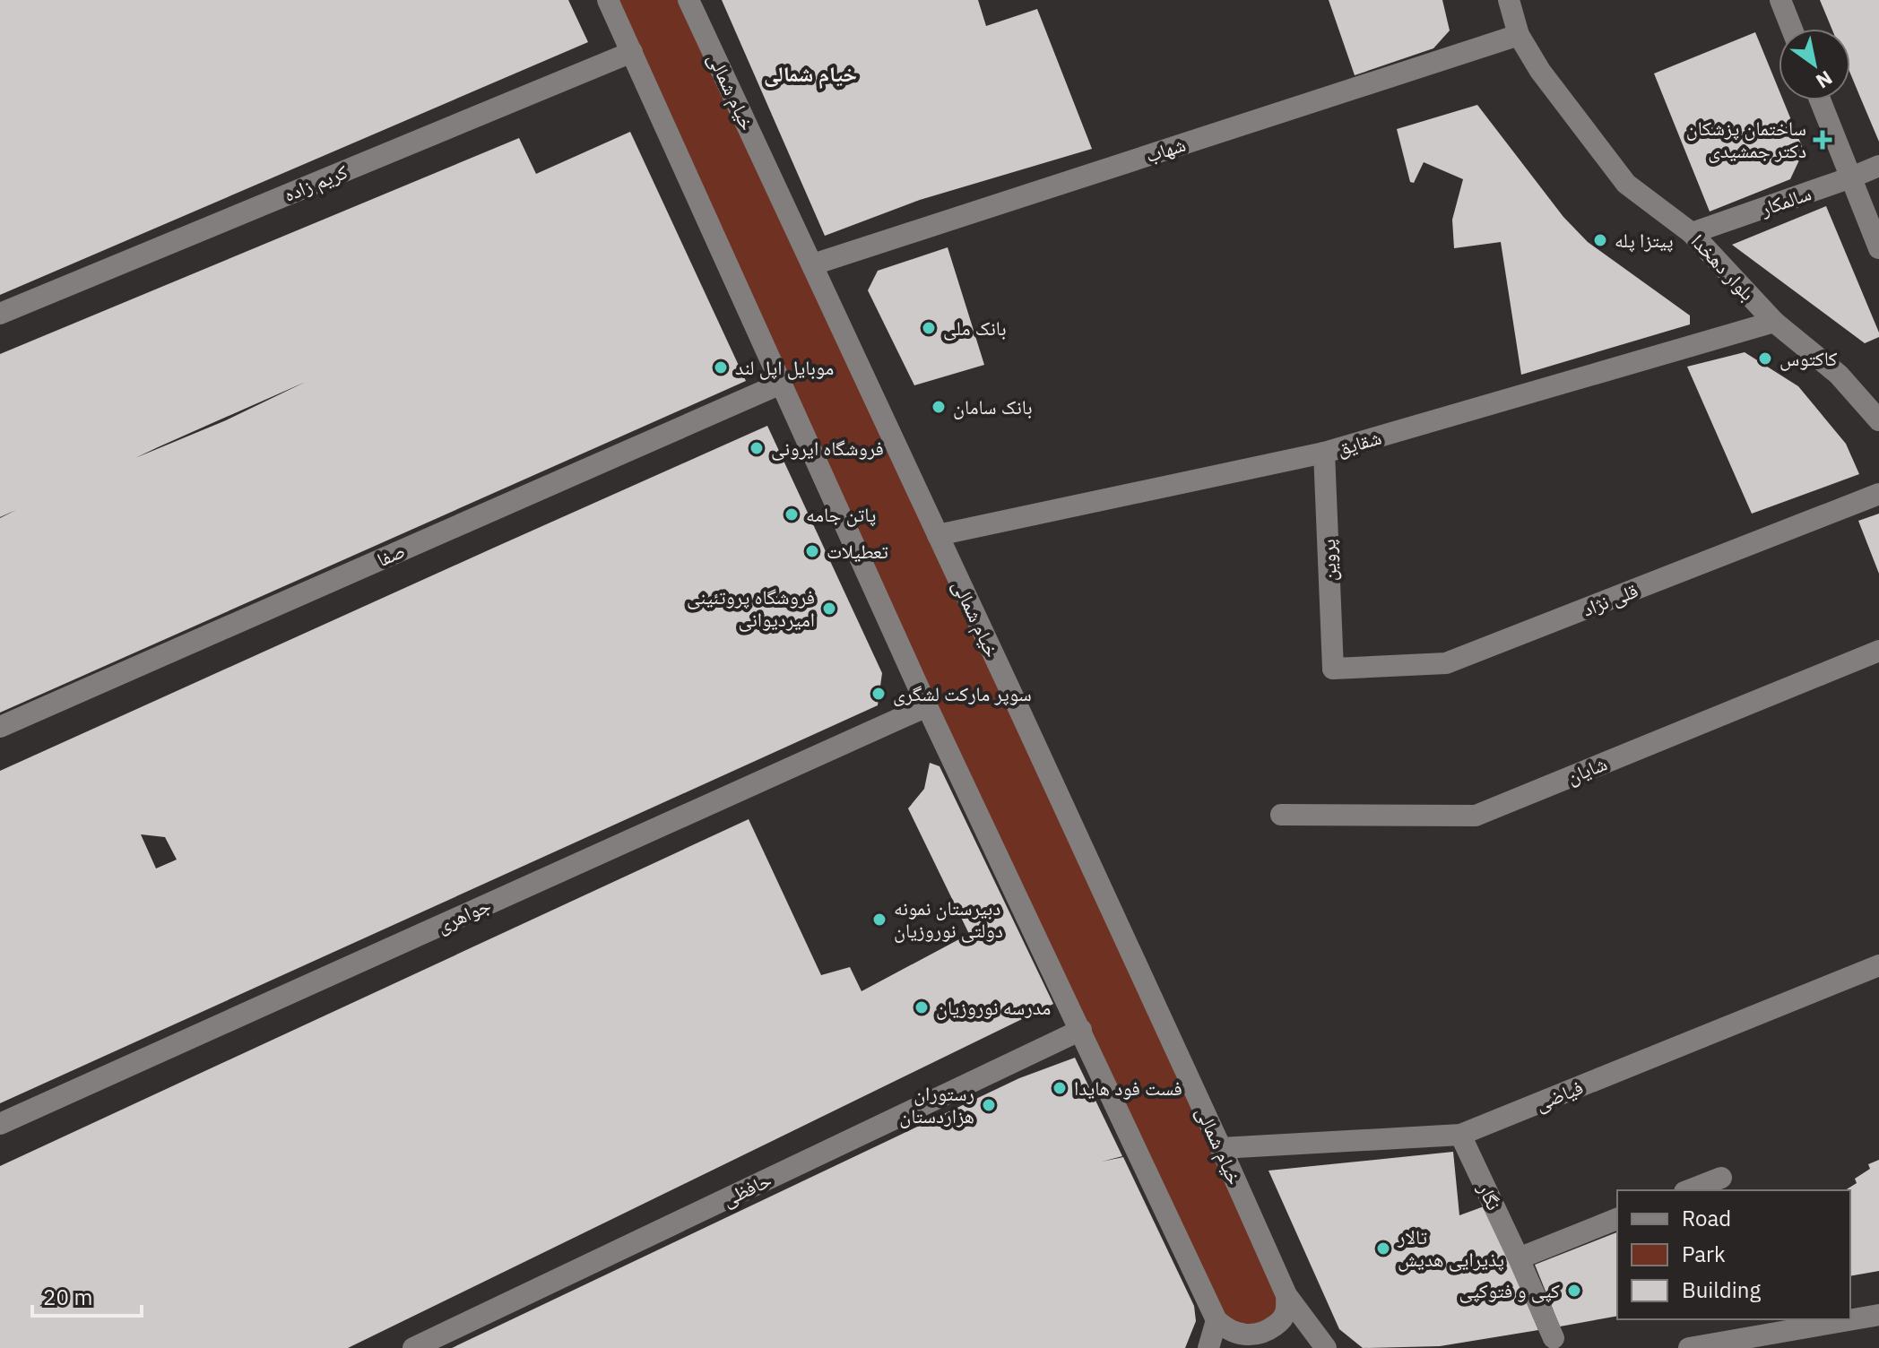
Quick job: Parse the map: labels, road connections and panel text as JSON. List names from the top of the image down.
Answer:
{
  "streets": {
    "street": [
      "خیام شمالی",
      "شهاب",
      "کریم زاده",
      "سالمکار",
      "بلوار دهخدا",
      "شقایق",
      "صفا",
      "پروین",
      "قلی نژاد",
      "شایان",
      "جواهری",
      "فیاضی",
      "حافظی",
      "نگار"
    ]
  },
  "crossings": [
    ["خیام شمالی", "شهاب"],
    ["خیام شمالی", "شقایق"],
    ["خیام شمالی", "فیاضی"],
    ["شهاب", "بلوار دهخدا"],
    ["سالمکار", "بلوار دهخدا"],
    ["بلوار دهخدا", "شقایق"],
    ["شقایق", "پروین"],
    ["پروین", "قلی نژاد"],
    ["فیاضی", "نگار"]
  ],
  "districts": ["خیام شمالی"],
  "places": {
    "health": ["ساختمان پزشکان دکتر جمشیدی"],
    "other": [
      "پیتزا پله",
      "بانک ملی",
      "کاکتوس",
      "موبایل اپل لند",
      "بانک سامان",
      "فروشگاه ایرونی",
      "پاتن جامه",
      "تعطیلات",
      "فروشگاه پروتئینی امیردیوانی",
      "سوپر مارکت لشگری",
      "دبیرستان نمونه دولتی نوروزیان",
      "مدرسه نوروزیان",
      "فست فود هایدا",
      "رستوران هزاردستان",
      "تالار پذیرایی هدیش",
      "کپی و فتوکپی"
    ]
  },
  "legend": ["Road", "Park", "Building"],
  "scale_bar": "20 m",
  "north": "bottom right"
}
